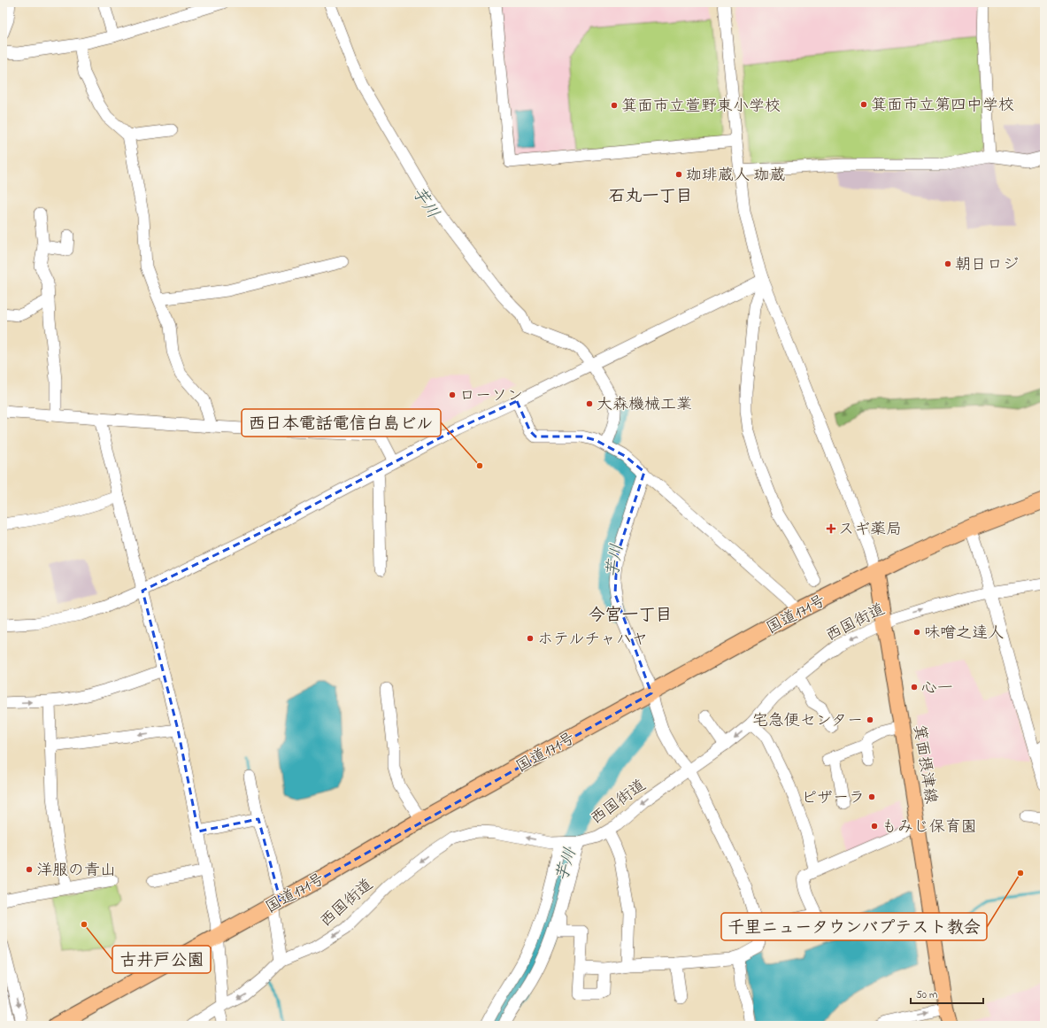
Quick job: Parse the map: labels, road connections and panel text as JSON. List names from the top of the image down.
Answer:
{
  "streets": {
    "highway": ["国道171号"],
    "main road": ["箕面摂津線"],
    "street": ["西国街道"]
  },
  "crossings": [
    ["国道171号", "箕面摂津線"],
    ["西国街道", "箕面摂津線"]
  ],
  "districts": ["石丸一丁目", "今宮一丁目"],
  "water": ["芋川"],
  "places": {
    "other": [
      "箕面市立第四中学校",
      "箕面市立萱野東小学校",
      "珈琲蔵人 珈蔵",
      "朝日ロジ",
      "ローソン",
      "大森機械工業",
      "西日本電話電信白島ビル",
      "味噌之達人",
      "ホテルチャハヤ",
      "心一",
      "宅急便センター",
      "ピザーラ",
      "もみじ保育園",
      "洋服の青山",
      "千里ニュータウンバプテスト教会",
      "古井戸公園"
    ],
    "health": ["スギ薬局"]
  },
  "scale_bar": "50 m"
}
